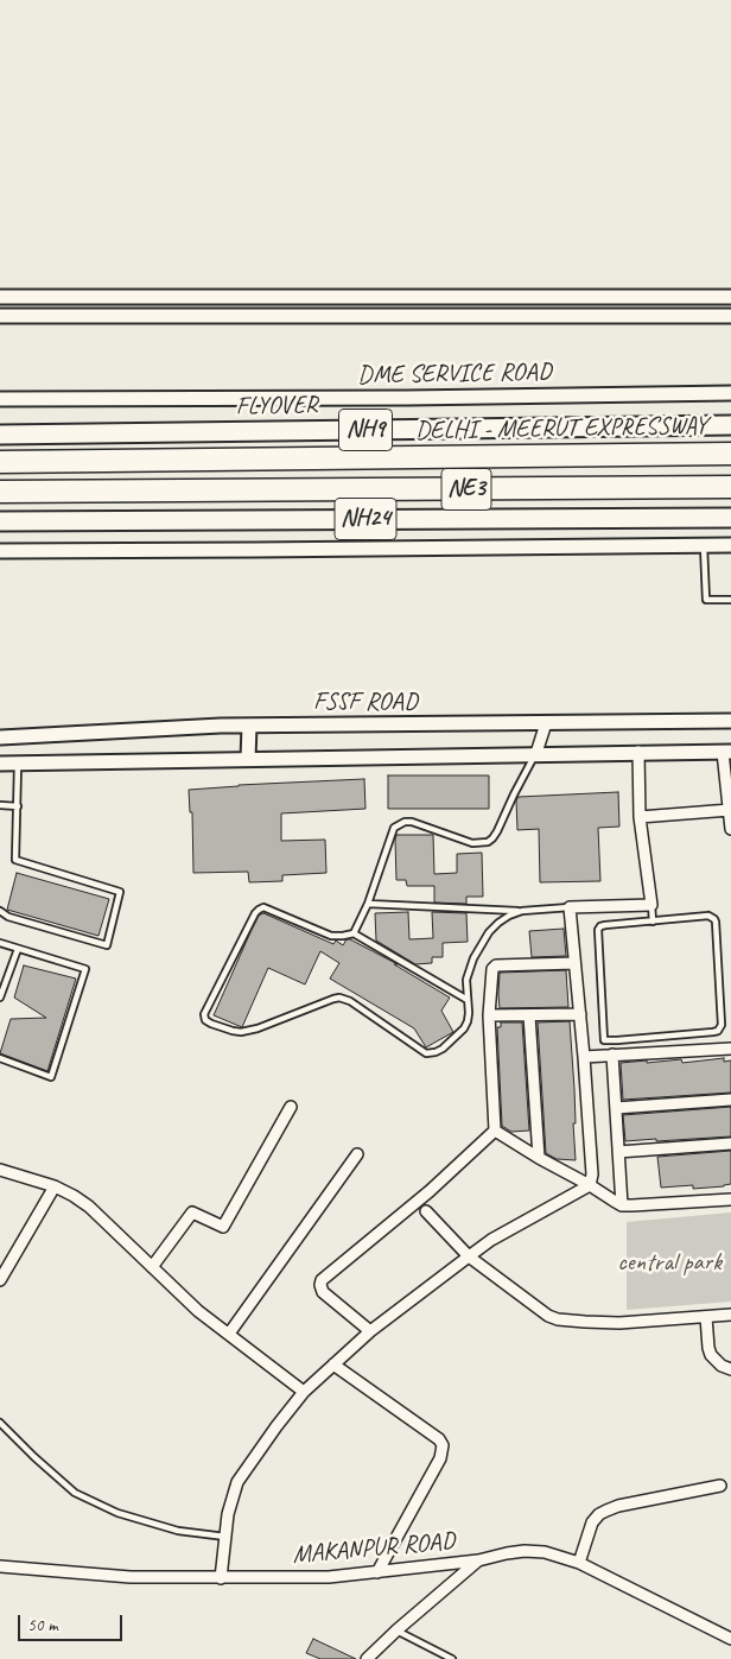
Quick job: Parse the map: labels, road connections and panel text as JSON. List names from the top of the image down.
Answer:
{
  "streets": {
    "highway": [
      "FLYOVER",
      "DELHI - MEERUT EXPRESSWAY",
      "NH9",
      "NE3",
      "NH24"
    ],
    "street": ["DME SERVICE ROAD", "FSSF ROAD", "MAKANPUR ROAD"]
  },
  "parks": ["central park"],
  "scale_bar": "50 m"
}
